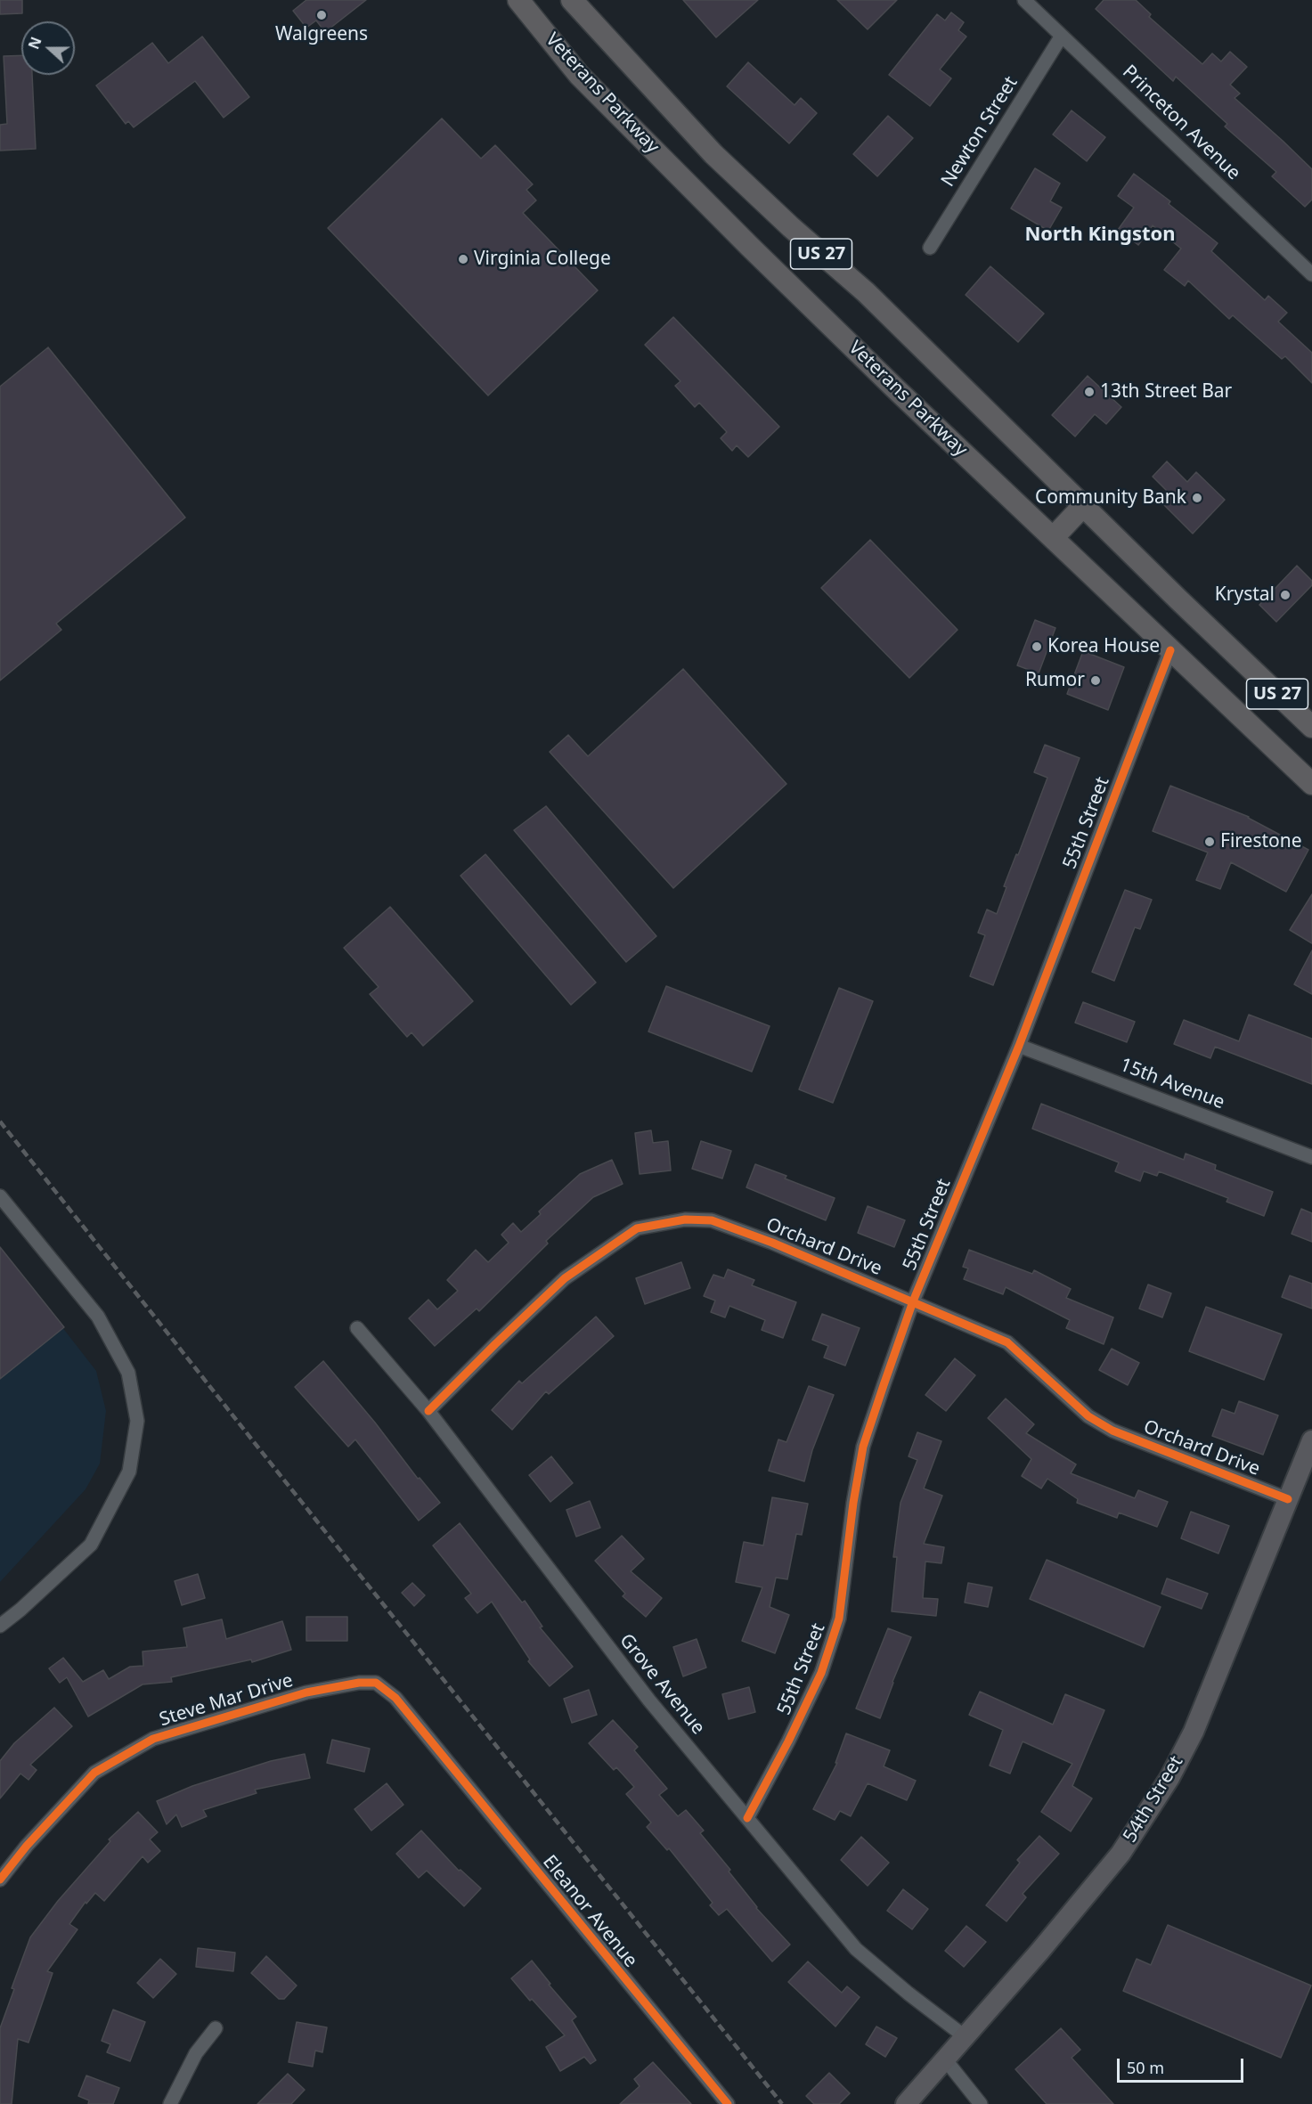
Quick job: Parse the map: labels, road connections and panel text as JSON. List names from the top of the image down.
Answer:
{
  "streets": {
    "main road": ["Veterans Parkway", "US 27", "54th Street"],
    "street": [
      "Princeton Avenue",
      "Newton Street",
      "55th Street",
      "15th Avenue",
      "Orchard Drive",
      "Grove Avenue",
      "Steve Mar Drive",
      "Eleanor Avenue"
    ]
  },
  "crossings": [
    ["Veterans Parkway", "55th Street"],
    ["Princeton Avenue", "Newton Street"],
    ["55th Street", "15th Avenue"],
    ["55th Street", "Orchard Drive"],
    ["55th Street", "Grove Avenue"],
    ["Orchard Drive", "Grove Avenue"],
    ["Orchard Drive", "54th Street"],
    ["Grove Avenue", "54th Street"],
    ["Steve Mar Drive", "Eleanor Avenue"]
  ],
  "districts": ["North Kingston"],
  "places": [
    "Walgreens",
    "Virginia College",
    "13th Street Bar",
    "Community Bank",
    "Krystal",
    "Korea House",
    "Rumor",
    "Firestone"
  ],
  "scale_bar": "50 m",
  "north": "left"
}
